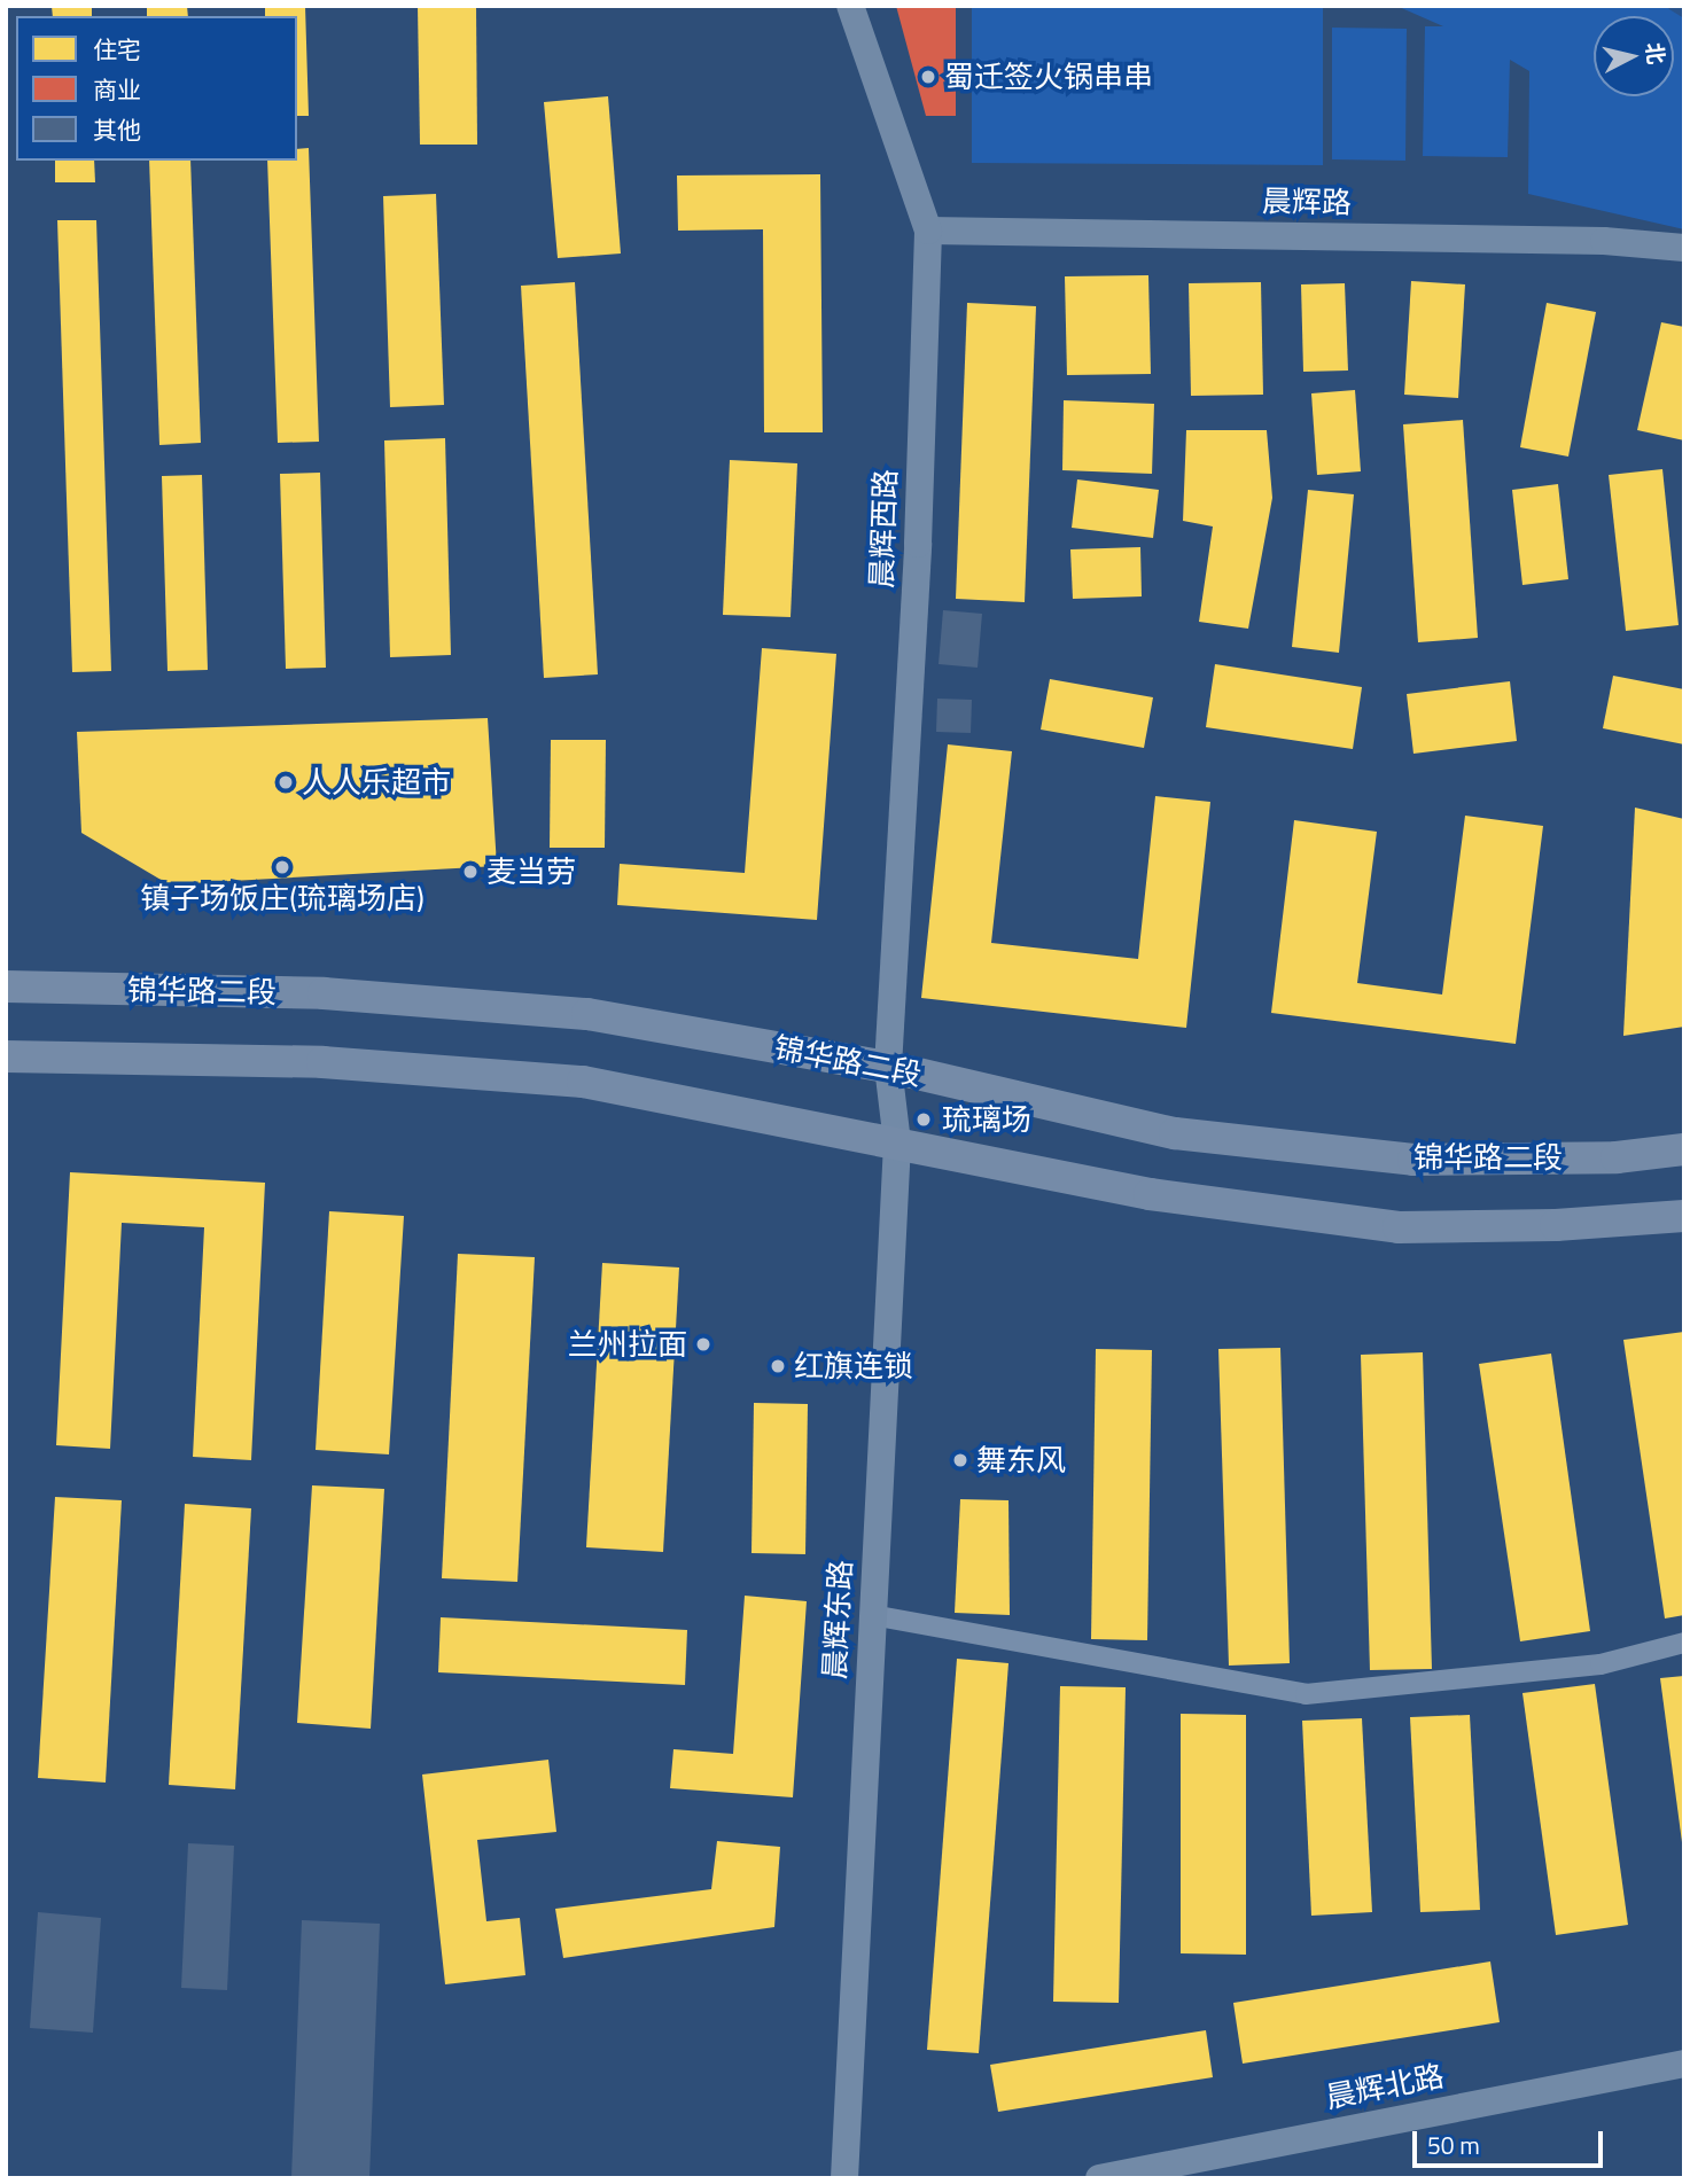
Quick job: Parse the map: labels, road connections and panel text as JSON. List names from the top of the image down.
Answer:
{
  "streets": {
    "main road": ["锦华路二段"],
    "street": [
      "晨辉路",
      "晨辉西路",
      "晨辉东路",
      "晨辉北路"
    ]
  },
  "crossings": [
    ["晨辉路", "晨辉西路"],
    ["晨辉西路", "锦华路二段"],
    ["晨辉西路", "晨辉东路"],
    ["锦华路二段", "晨辉东路"]
  ],
  "places": [
    "蜀迁签火锅串串",
    "人人乐超市",
    "镇子场饭庄(琉璃场店)",
    "麦当劳",
    "琉璃场",
    "兰州拉面",
    "红旗连锁",
    "舞东风"
  ],
  "legend": ["住宅", "商业", "其他"],
  "scale_bar": "50 m",
  "north": "right"
}
